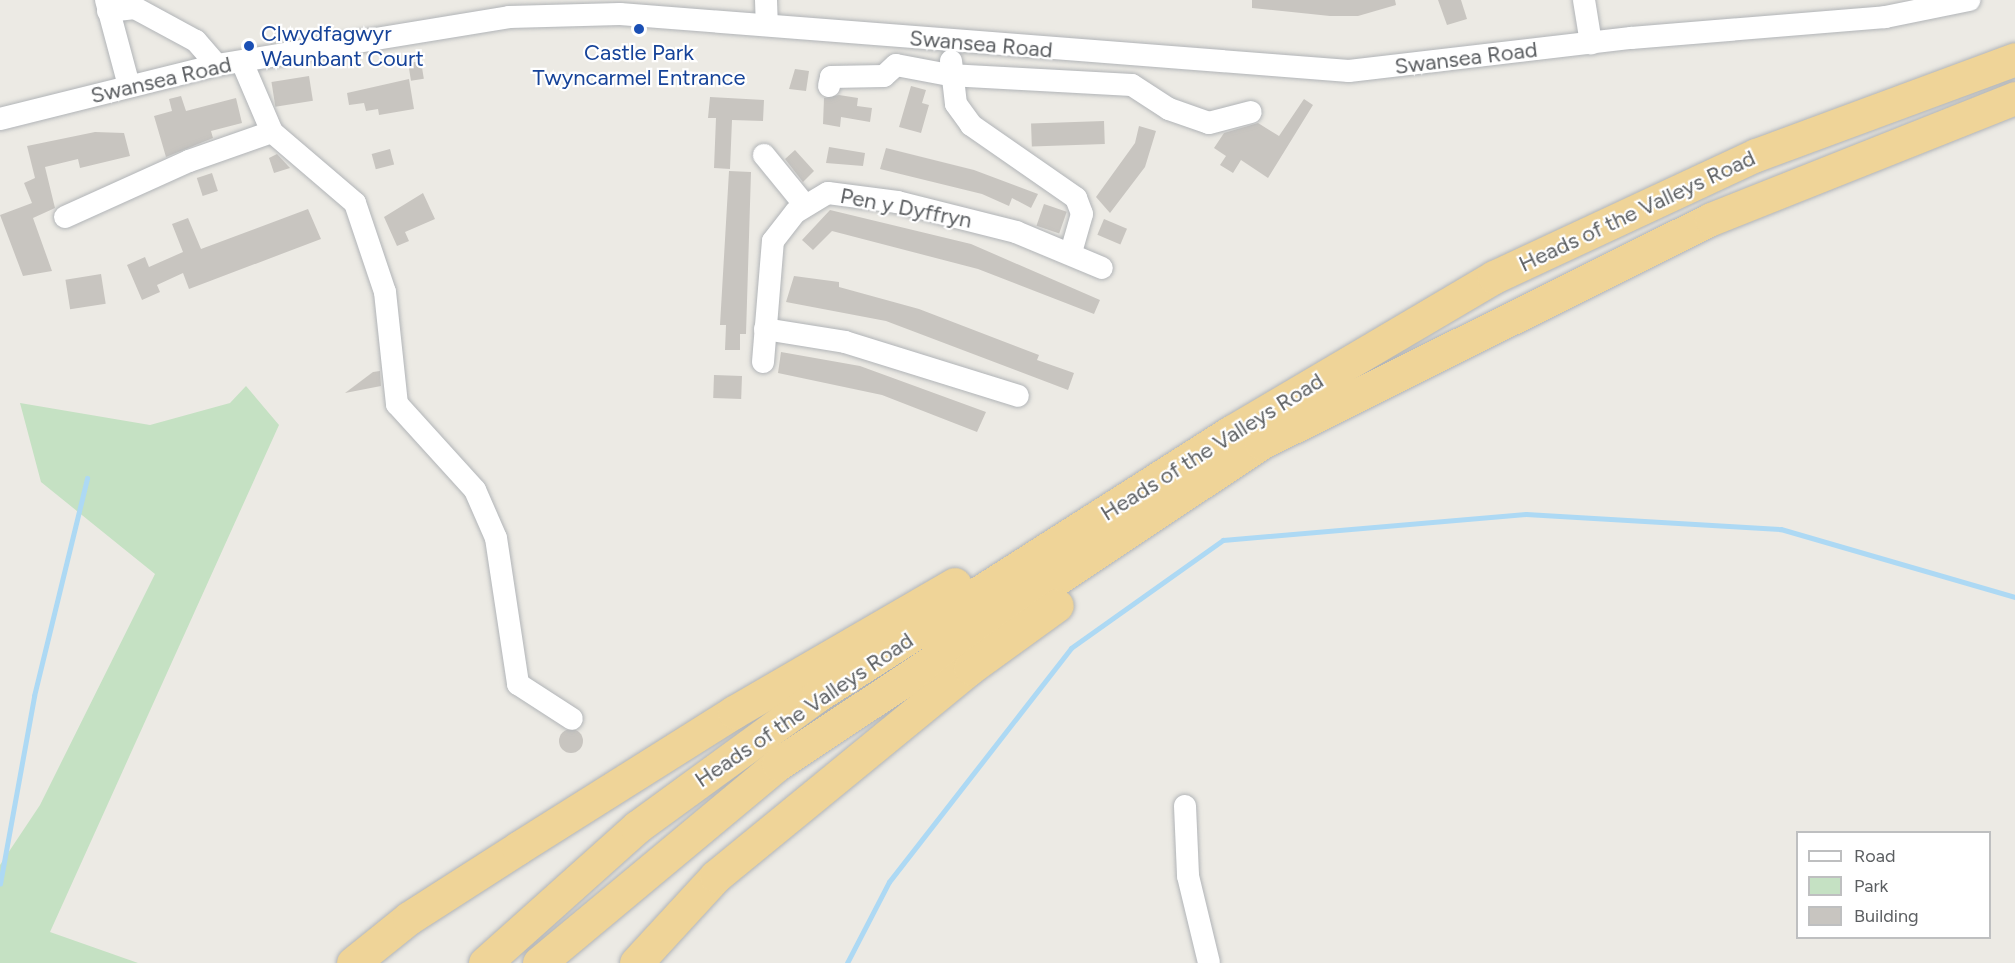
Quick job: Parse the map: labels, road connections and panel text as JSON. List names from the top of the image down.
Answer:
{
  "streets": {
    "highway": ["Heads of the Valleys Road"],
    "street": ["Swansea Road", "Pen y Dyffryn"]
  },
  "places": ["Castle Park Twyncarmel Entrance", "Clwydfagwyr Waunbant Court"],
  "legend": ["Road", "Park", "Building"]
}
